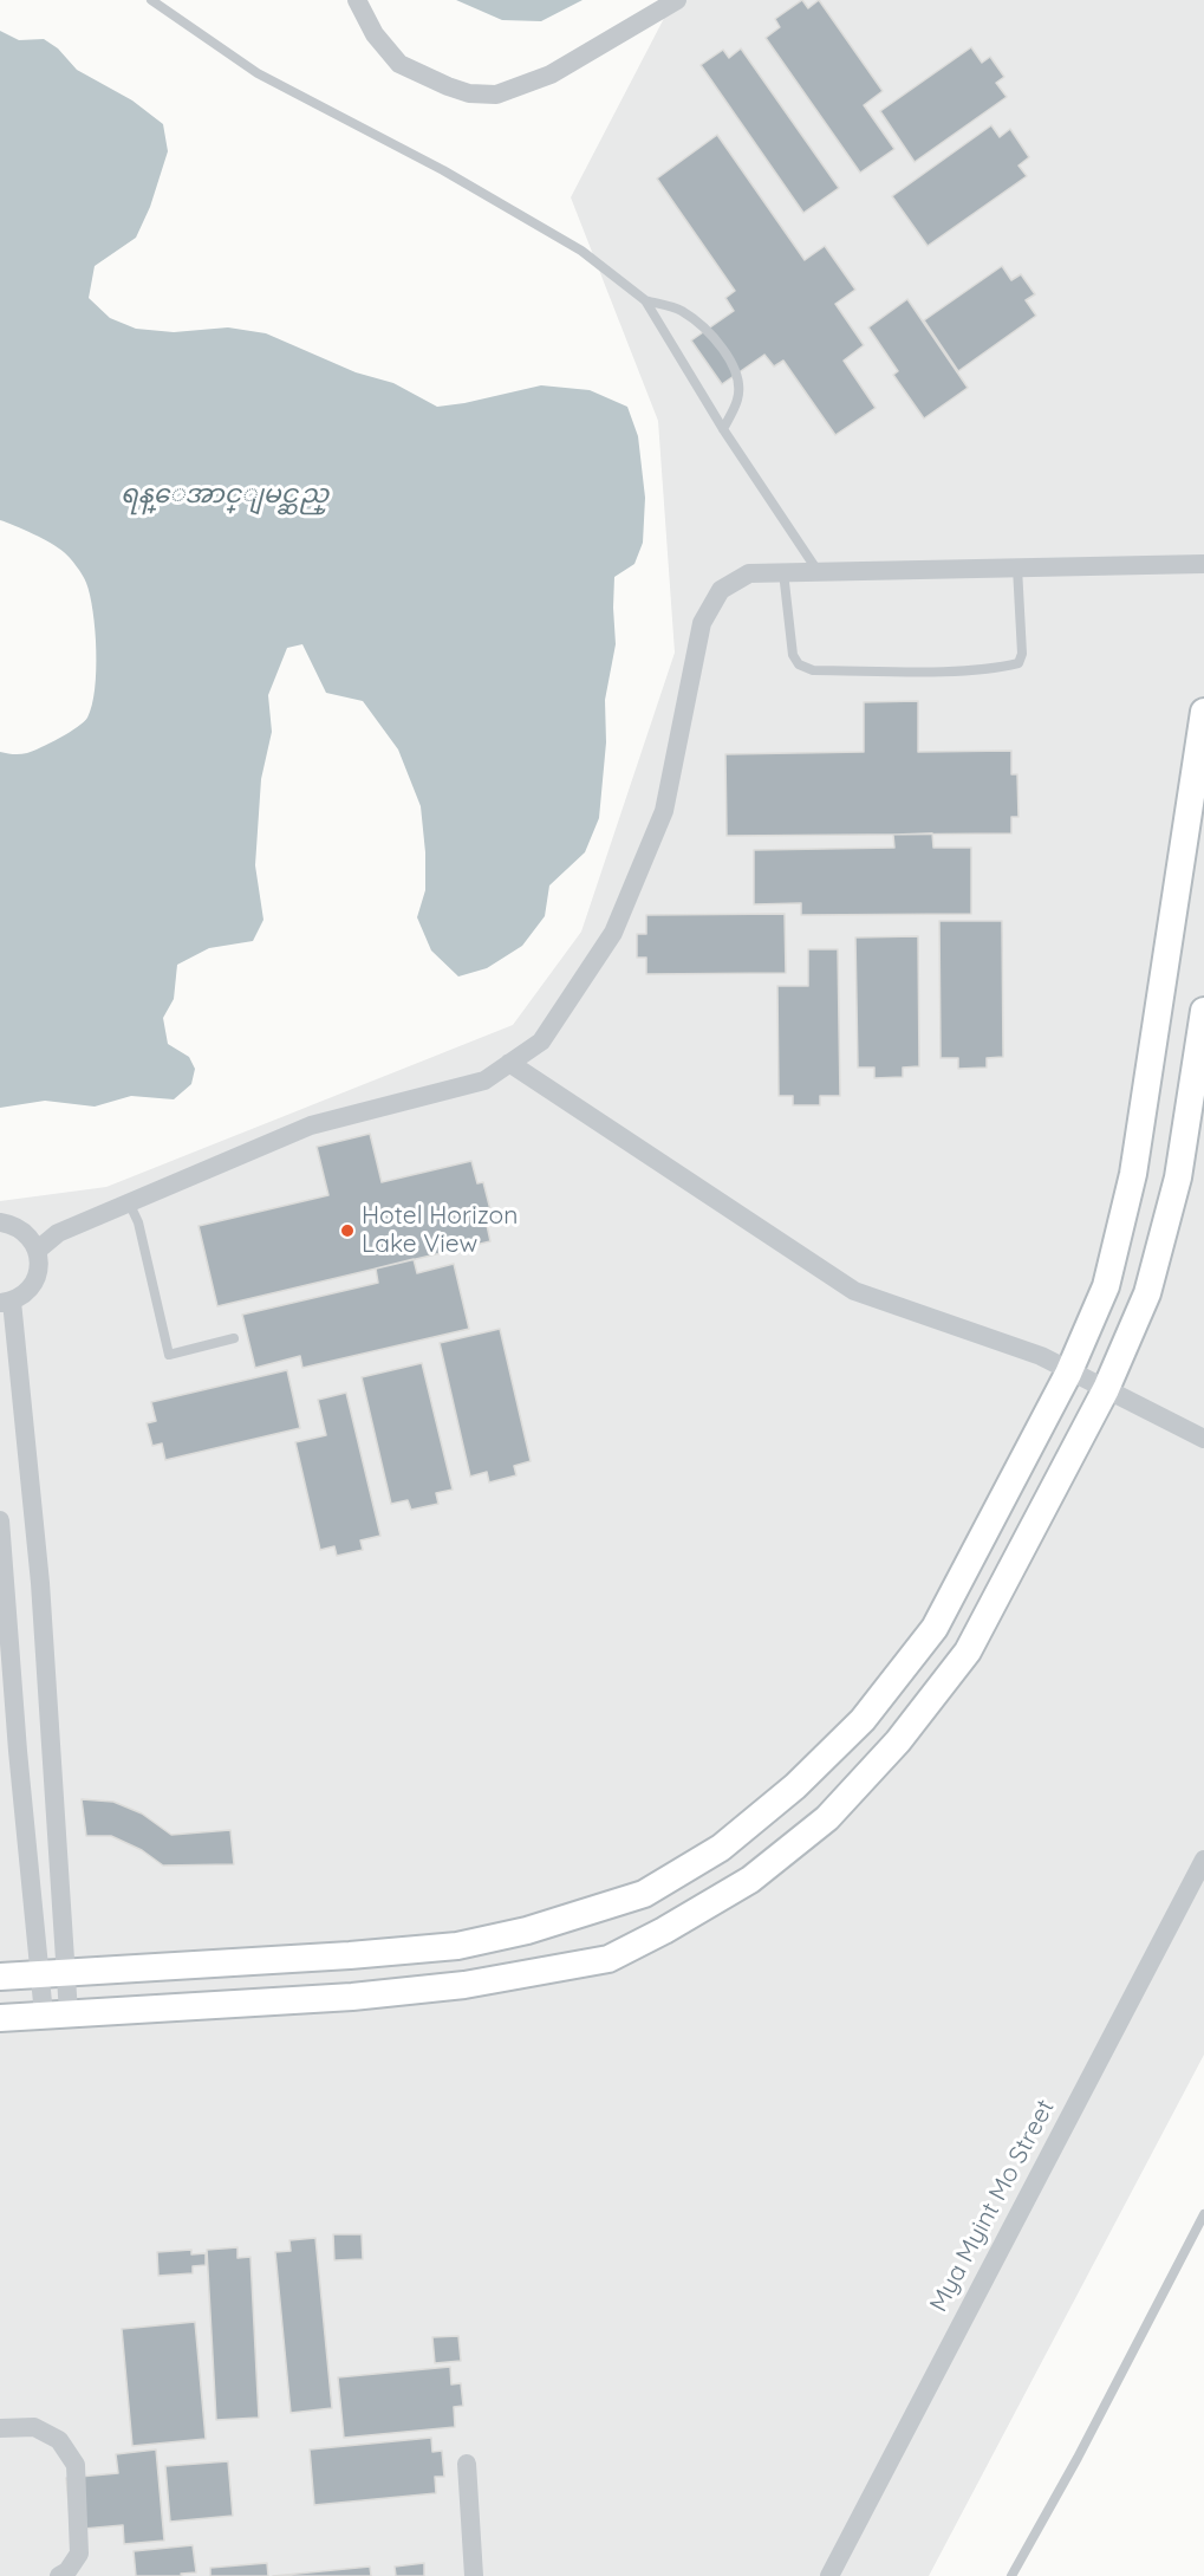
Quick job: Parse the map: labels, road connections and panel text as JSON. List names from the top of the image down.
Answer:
{
  "streets": {
    "street": ["Mya Myint Mo Street"]
  },
  "water": ["ရန္ေအာင္ျမင္ဆည္"],
  "places": ["Hotel Horizon Lake View"]
}
